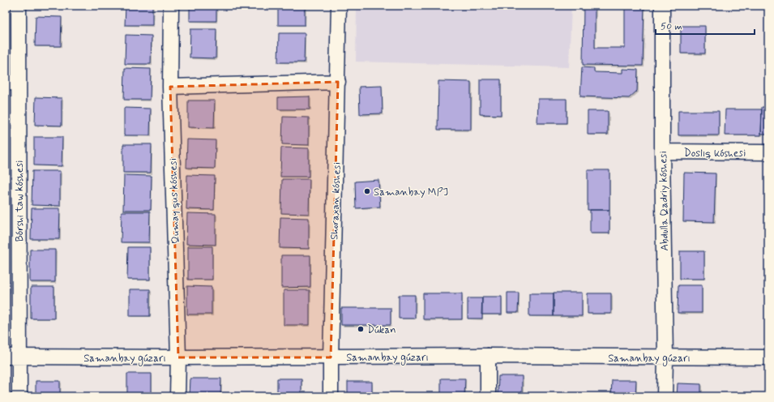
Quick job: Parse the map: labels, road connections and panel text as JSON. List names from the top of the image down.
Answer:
{
  "streets": {
    "street": [
      "Doslıq kóshesi",
      "Bórshi taw kóshesi",
      "Qumay qus kóshesi",
      "Shoraxan kóshesi",
      "Abdulla Qadriy kóshesi",
      "Samanbay gúzarı"
    ]
  },
  "crossings": [
    ["Doslıq kóshesi", "Abdulla Qadriy kóshesi"],
    ["Bórshi taw kóshesi", "Samanbay gúzarı"],
    ["Qumay qus kóshesi", "Samanbay gúzarı"],
    ["Shoraxan kóshesi", "Samanbay gúzarı"],
    ["Abdulla Qadriy kóshesi", "Samanbay gúzarı"]
  ],
  "places": ["Samanbay MPJ", "Dúkan"],
  "scale_bar": "50 m"
}
